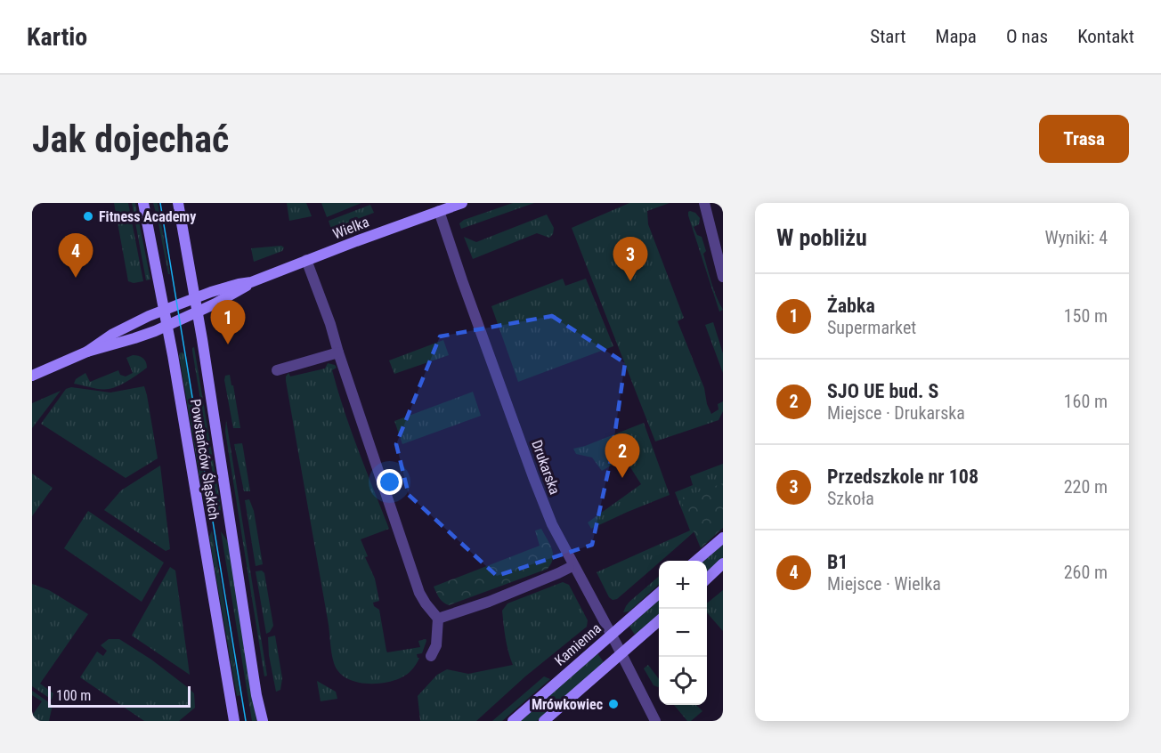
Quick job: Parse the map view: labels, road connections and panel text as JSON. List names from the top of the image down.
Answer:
{
  "streets": {
    "street": [
      "Wielka",
      "Powstańców Śląskich",
      "Drukarska",
      "Kamienna"
    ]
  },
  "crossings": [
    ["Wielka", "Powstańców Śląskich"],
    ["Wielka", "Drukarska"],
    ["Drukarska", "Kamienna"]
  ],
  "places": ["Fitness Academy", "Mrówkowiec"],
  "scale_bar": "100 m",
  "page": {
    "header": "Kartio",
    "nav": [
      "Start",
      "Mapa",
      "O nas",
      "Kontakt"
    ],
    "buttons": "Trasa",
    "title": "Jak dojechać",
    "heading": ["W pobliżu", "Wyniki: 4"],
    "pins": [
      "4",
      "3",
      "1",
      "2"
    ],
    "list": [
      {
        "mark": "1",
        "name": "Żabka",
        "note": "Supermarket",
        "value": "150 m"
      },
      {
        "mark": "2",
        "name": "SJO UE bud. S",
        "note": "Miejsce · Drukarska",
        "value": "160 m"
      },
      {
        "mark": "3",
        "name": "Przedszkole nr 108",
        "note": "Szkoła",
        "value": "220 m"
      },
      {
        "mark": "4",
        "name": "B1",
        "note": "Miejsce · Wielka",
        "value": "260 m"
      }
    ],
    "map_buttons": ["+", "−"],
    "scale": "100 m"
  }
}
